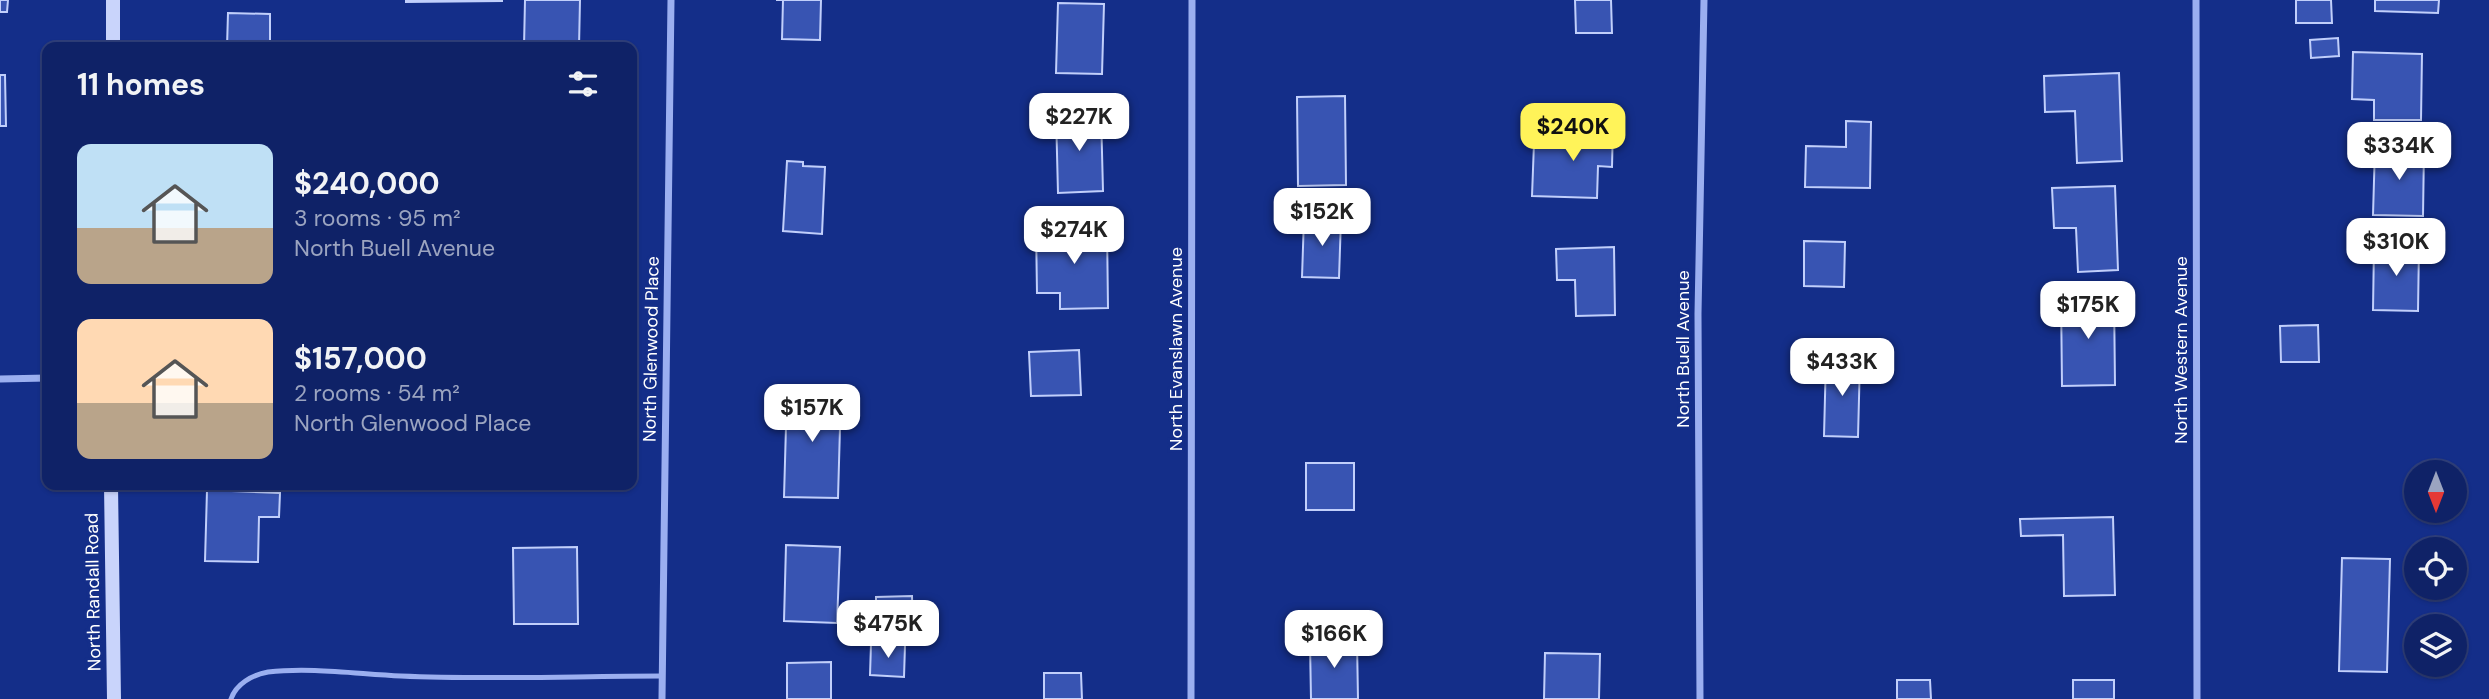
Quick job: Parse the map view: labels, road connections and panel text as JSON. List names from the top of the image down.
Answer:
{
  "streets": {
    "main road": ["North Randall Road"],
    "street": [
      "North Glenwood Place",
      "North Evanslawn Avenue",
      "North Buell Avenue",
      "North Western Avenue"
    ]
  },
  "north": "bottom",
  "page": {
    "heading": "11 homes",
    "price": [
      "$227K",
      "$240K",
      "$334K",
      "$152K",
      "$274K",
      "$310K",
      "$175K",
      "$433K",
      "$157K",
      "$475K",
      "$166K"
    ],
    "list": [
      {
        "name": "$240,000",
        "note": "3 rooms · 95 m² · North Buell Avenue"
      },
      {
        "name": "$157,000",
        "note": "2 rooms · 54 m² · North Glenwood Place"
      }
    ]
  }
}
